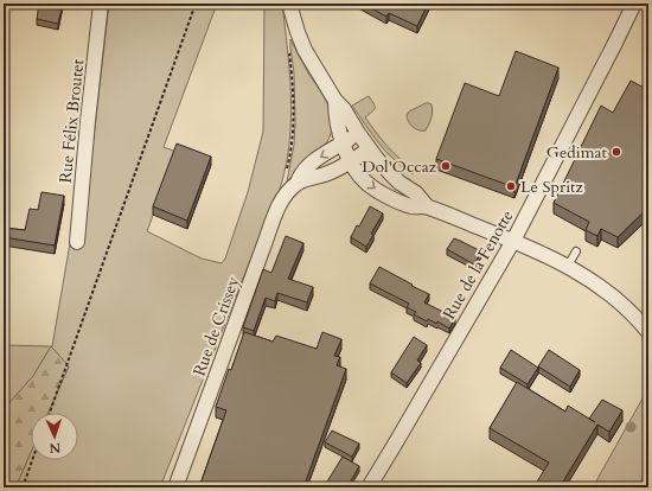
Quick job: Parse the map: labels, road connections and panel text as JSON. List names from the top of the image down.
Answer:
{
  "streets": {
    "street": ["Rue Félix Broutet", "Rue de la Fenotte", "Rue de Crissey"]
  },
  "places": ["Gedimat", "Dol'Occaz", "Le Spritz"],
  "north": "bottom"
}
